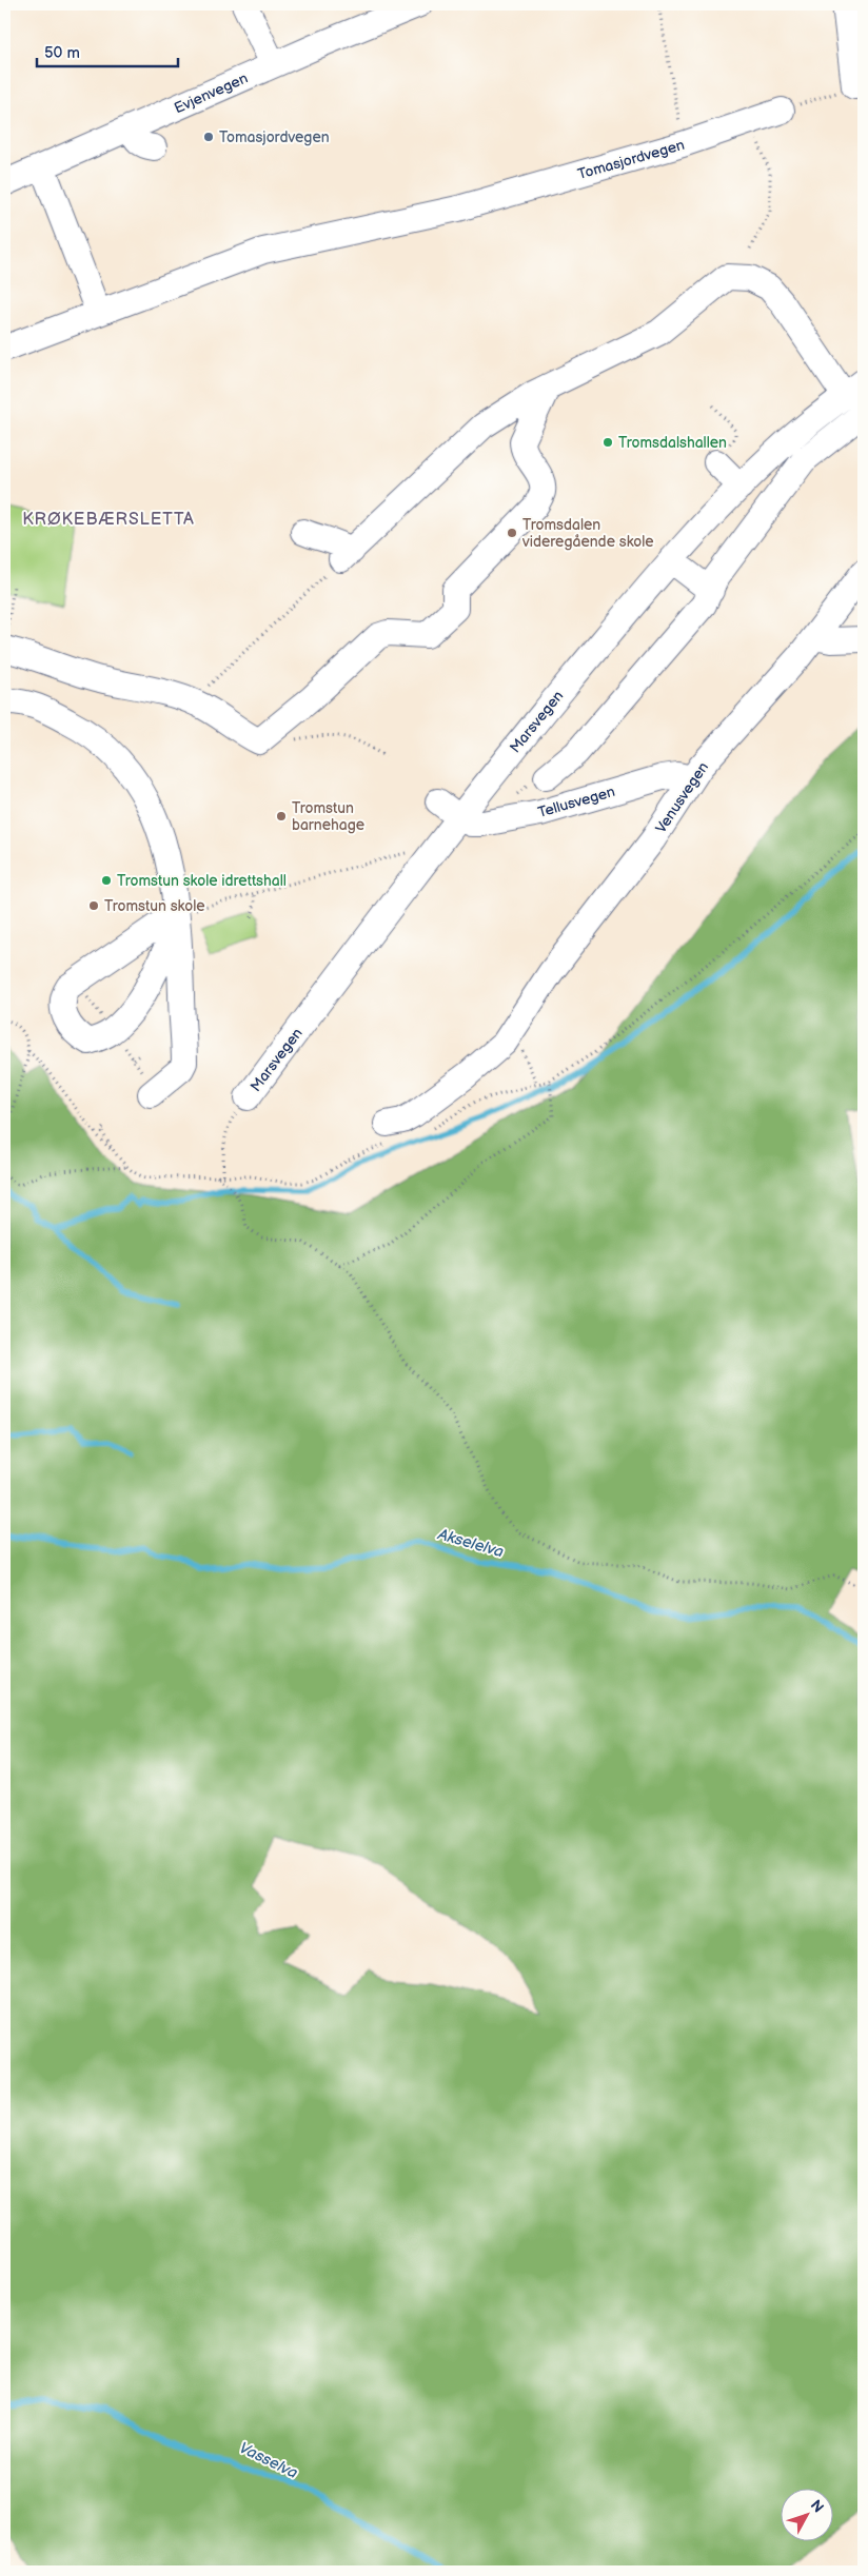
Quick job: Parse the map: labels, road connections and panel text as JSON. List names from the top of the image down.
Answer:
{
  "streets": {
    "street": [
      "Evjenvegen",
      "Tomasjordvegen",
      "Marsvegen",
      "Venusvegen",
      "Tellusvegen"
    ]
  },
  "crossings": [
    ["Marsvegen", "Tellusvegen"],
    ["Venusvegen", "Tellusvegen"]
  ],
  "districts": ["KRØKEBÆRSLETTA"],
  "water": ["Akselelva", "Vasselva"],
  "places": [
    "Tomasjordvegen",
    "Tromsdalshallen",
    "Tromsdalen videregående skole",
    "Tromstun barnehage",
    "Tromstun skole idrettshall",
    "Tromstun skole"
  ],
  "scale_bar": "50 m",
  "north": "top right"
}
